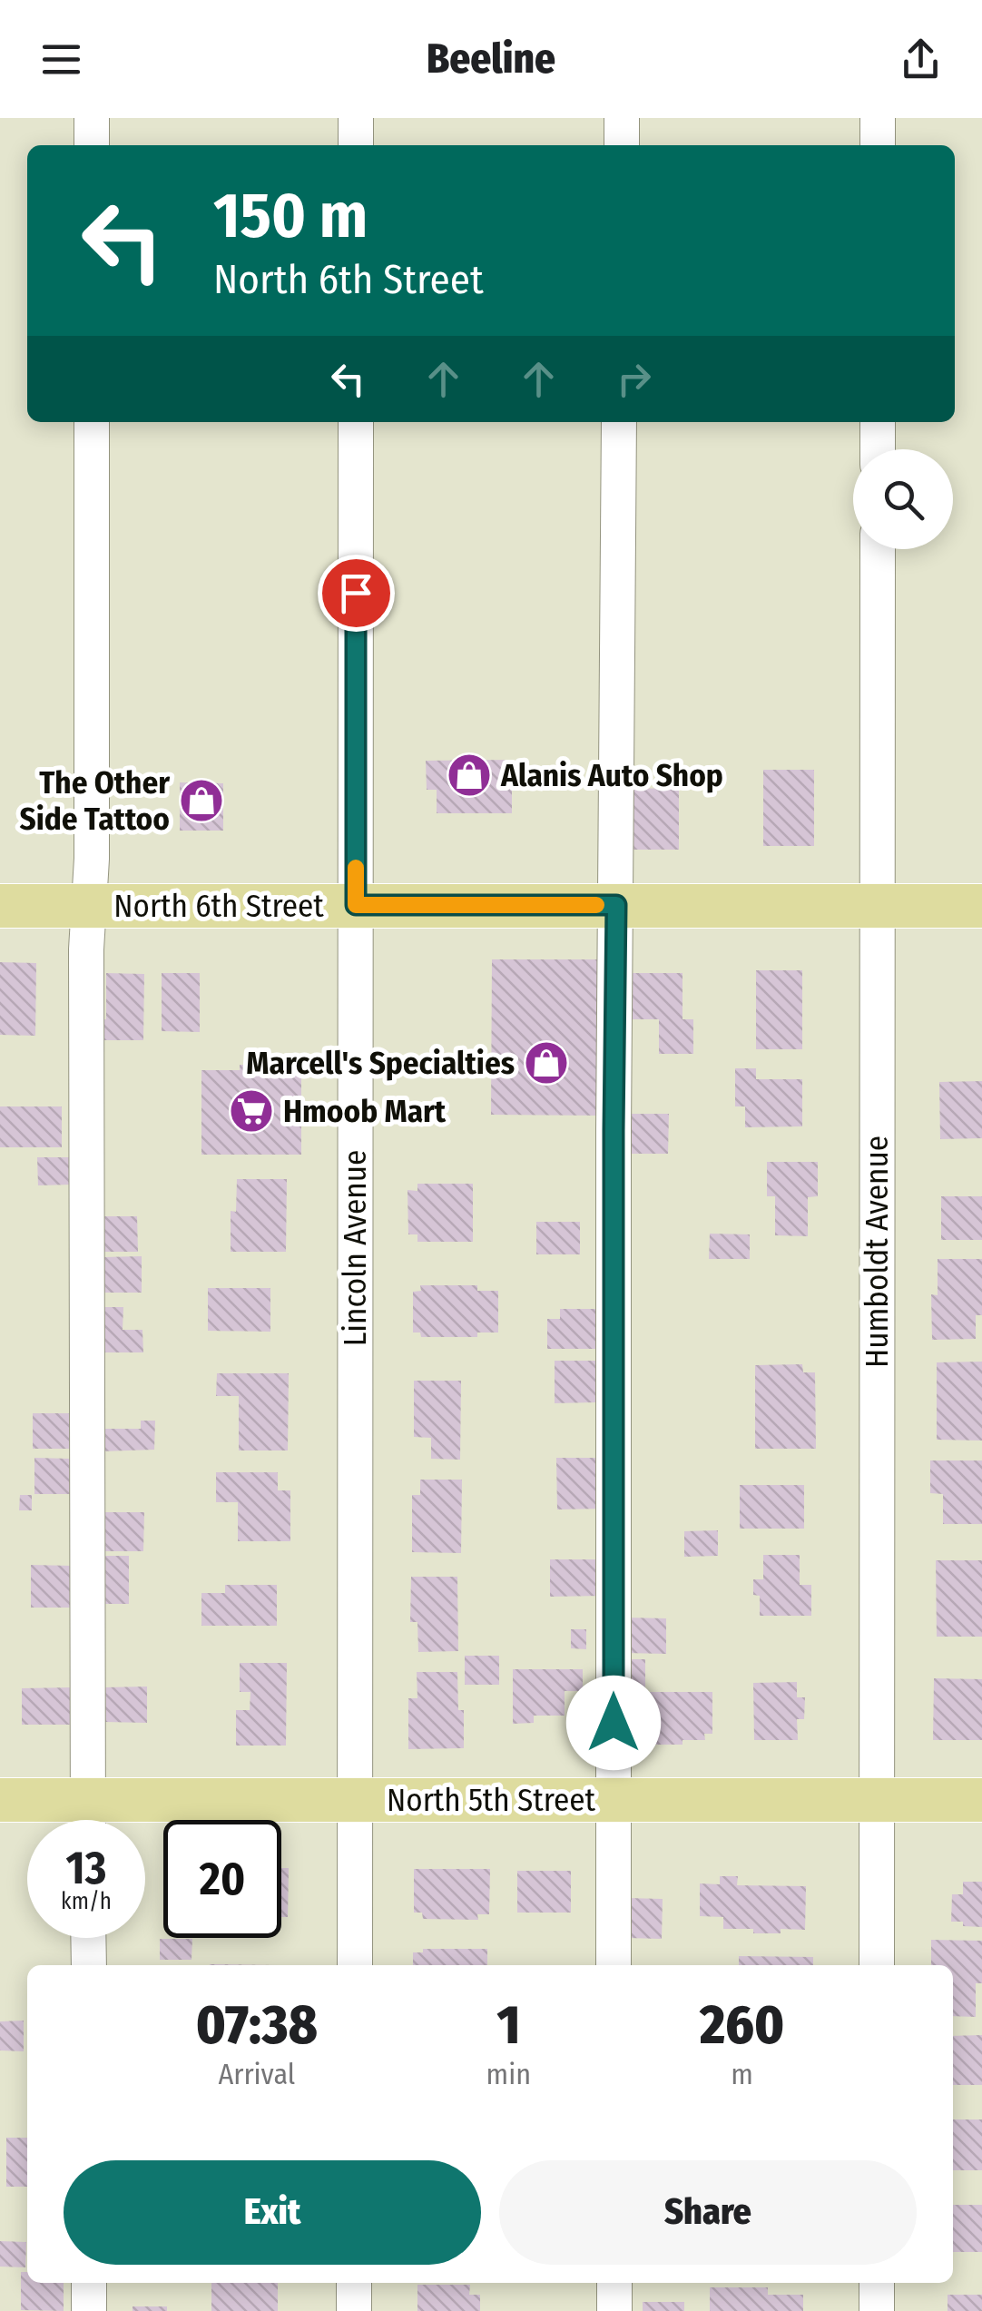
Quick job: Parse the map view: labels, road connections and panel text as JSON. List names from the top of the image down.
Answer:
{
  "streets": {
    "main road": ["North 6th Street", "North 5th Street"],
    "street": ["Lincoln Avenue", "Humboldt Avenue"]
  },
  "crossings": [
    ["North 6th Street", "Lincoln Avenue"],
    ["North 6th Street", "Humboldt Avenue"],
    ["Lincoln Avenue", "North 5th Street"],
    ["Humboldt Avenue", "North 5th Street"]
  ],
  "places": {
    "shop": ["Alanis Auto Shop", "The Other Side Tattoo", "Marcell's Specialties"],
    "supermarket": ["Hmoob Mart"]
  },
  "page": {
    "header": "Beeline",
    "turn": ["150 m", "North 6th Street"],
    "speed": "13 km/h",
    "limit": "20",
    "eta": [
      "07:38",
      "Arrival",
      "1",
      "min",
      "260",
      "m"
    ],
    "buttons": ["Exit", "Share"]
  }
}
